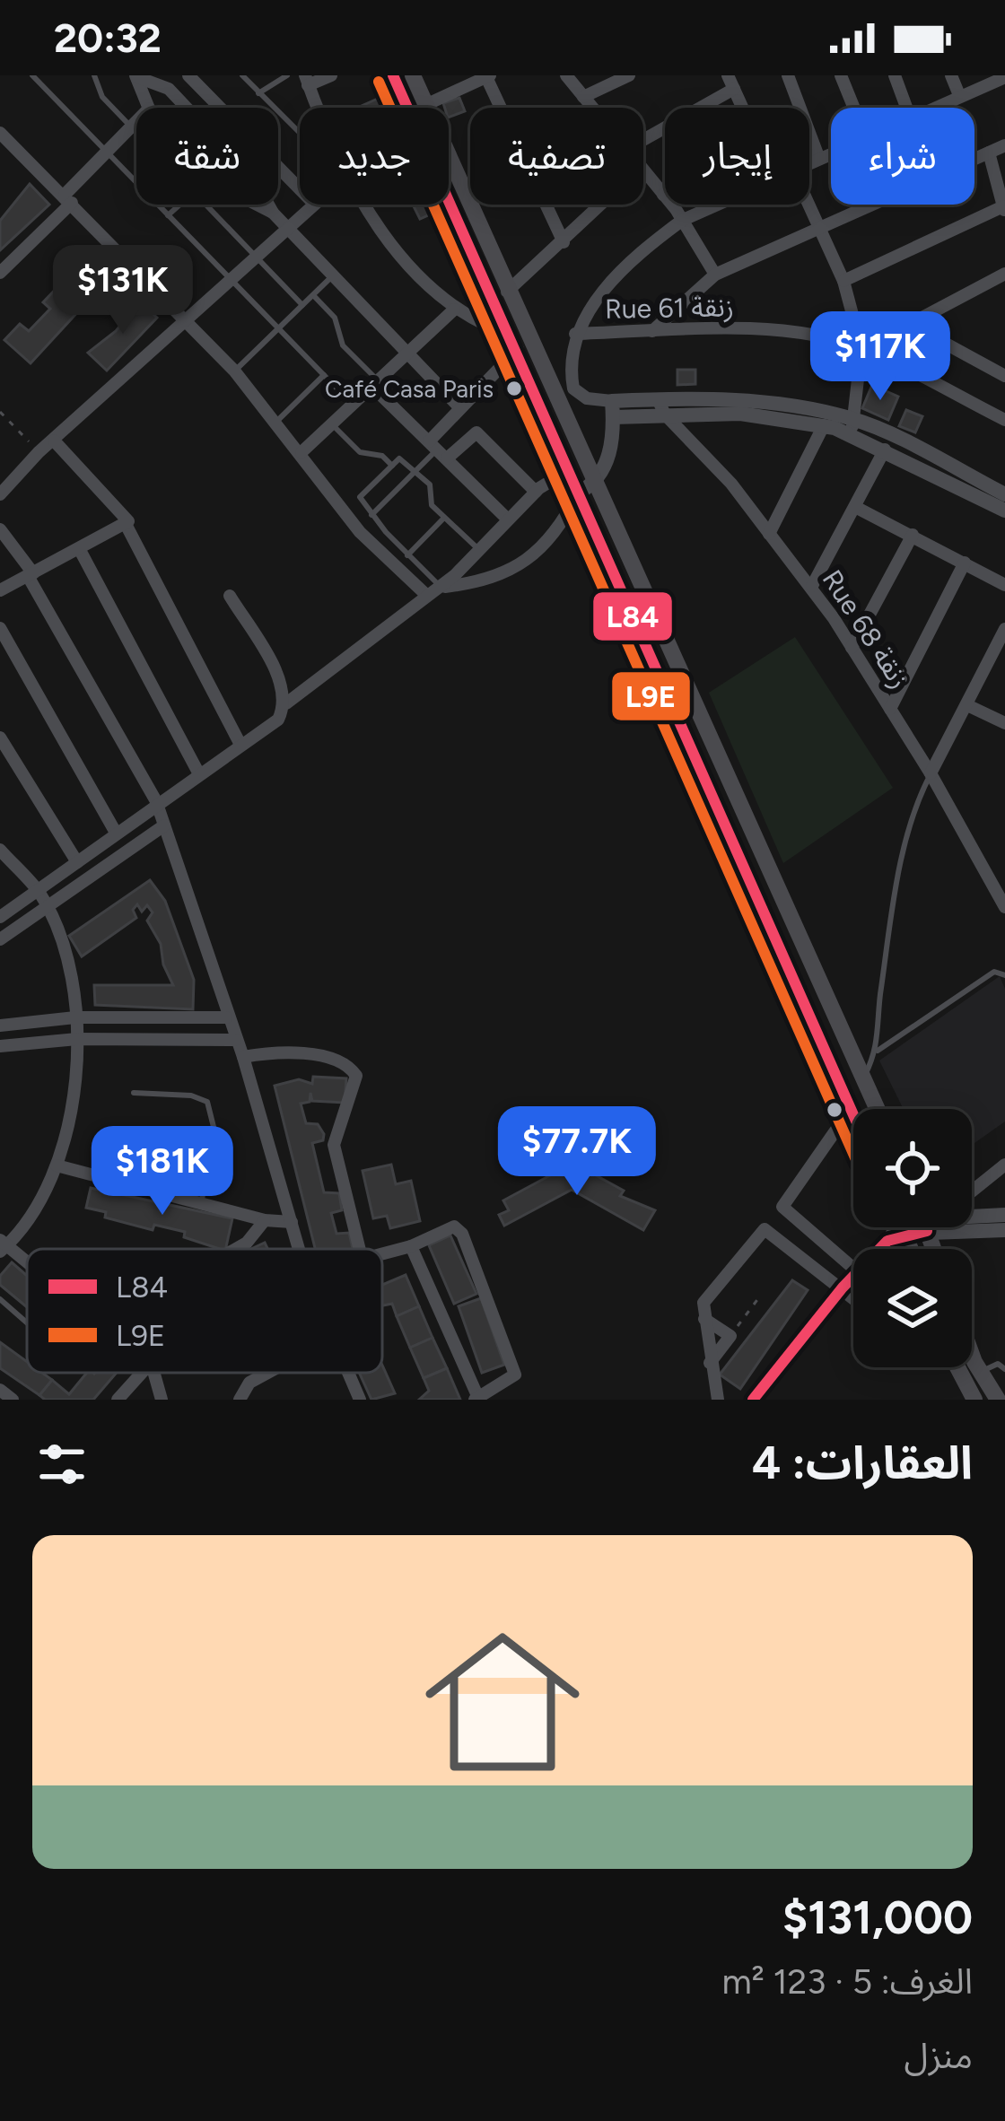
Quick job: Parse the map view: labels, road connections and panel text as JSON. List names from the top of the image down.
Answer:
{
  "streets": {
    "street": ["Rue 61 زنقة", "Rue 68 زنقة"]
  },
  "places": ["Café Casa Paris"],
  "lines": ["transit line L84", "transit line L9E"],
  "legend": ["L84", "L9E"],
  "page": {
    "status": "20:32",
    "chip": [
      "شراء",
      "إيجار",
      "تصفية",
      "جديد",
      "شقة"
    ],
    "price": [
      "$131K",
      "$117K",
      "$77.7K",
      "$181K"
    ],
    "heading": "العقارات: 4",
    "list": [
      {
        "name": "$131,000",
        "note": "الغرف: 5 · 123 m² · منزل"
      }
    ]
  }
}
